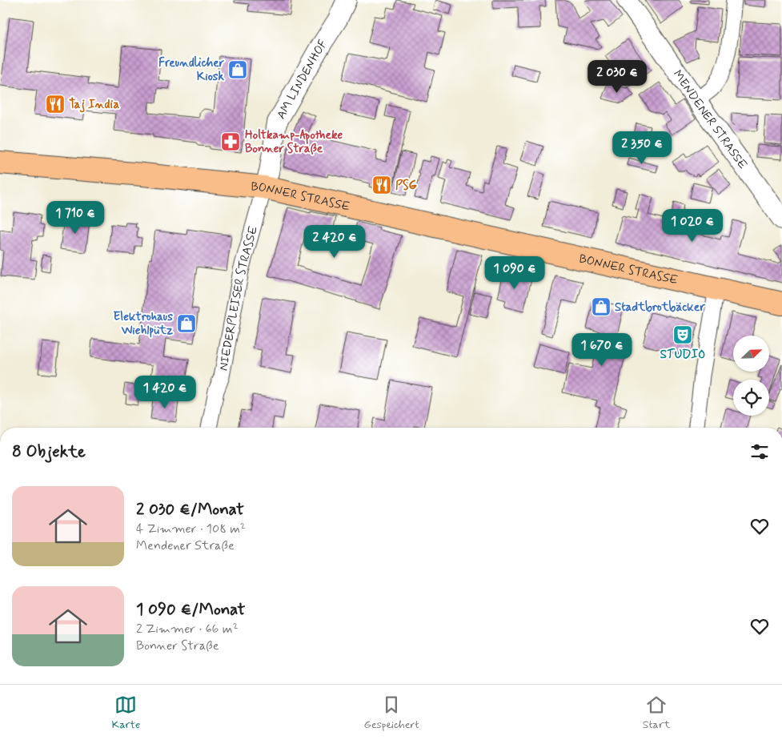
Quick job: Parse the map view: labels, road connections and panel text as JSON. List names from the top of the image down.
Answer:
{
  "streets": {
    "main road": ["BONNER STRASSE"],
    "street": ["AM LINDENHOF", "MENDENER STRASSE", "NIEDERPLEISER STRASSE"]
  },
  "crossings": [
    ["AM LINDENHOF", "BONNER STRASSE"],
    ["AM LINDENHOF", "NIEDERPLEISER STRASSE"],
    ["BONNER STRASSE", "NIEDERPLEISER STRASSE"]
  ],
  "places": {
    "shop": ["Freundlicher Kiosk", "Stadtbrotbäcker", "Elektrohaus Wiehlpütz"],
    "restaurant": ["Taj India", "PSG"],
    "pharmacy": ["Holtkamp-Apotheke Bonner Straße"],
    "theatre": ["STUDIO"]
  },
  "north": "top right",
  "page": {
    "price": [
      "2 030 €",
      "2 350 €",
      "1 710 €",
      "1 020 €",
      "2 420 €",
      "1 090 €",
      "1 670 €",
      "1 420 €"
    ],
    "heading": "8 Objekte",
    "list": [
      {
        "name": "2 030 €/Monat",
        "note": "4 Zimmer · 108 m² · Mendener Straße"
      },
      {
        "name": "1 090 €/Monat",
        "note": "2 Zimmer · 66 m² · Bonner Straße"
      }
    ],
    "tabs": ["Karte", "Gespeichert", "Start"]
  }
}
